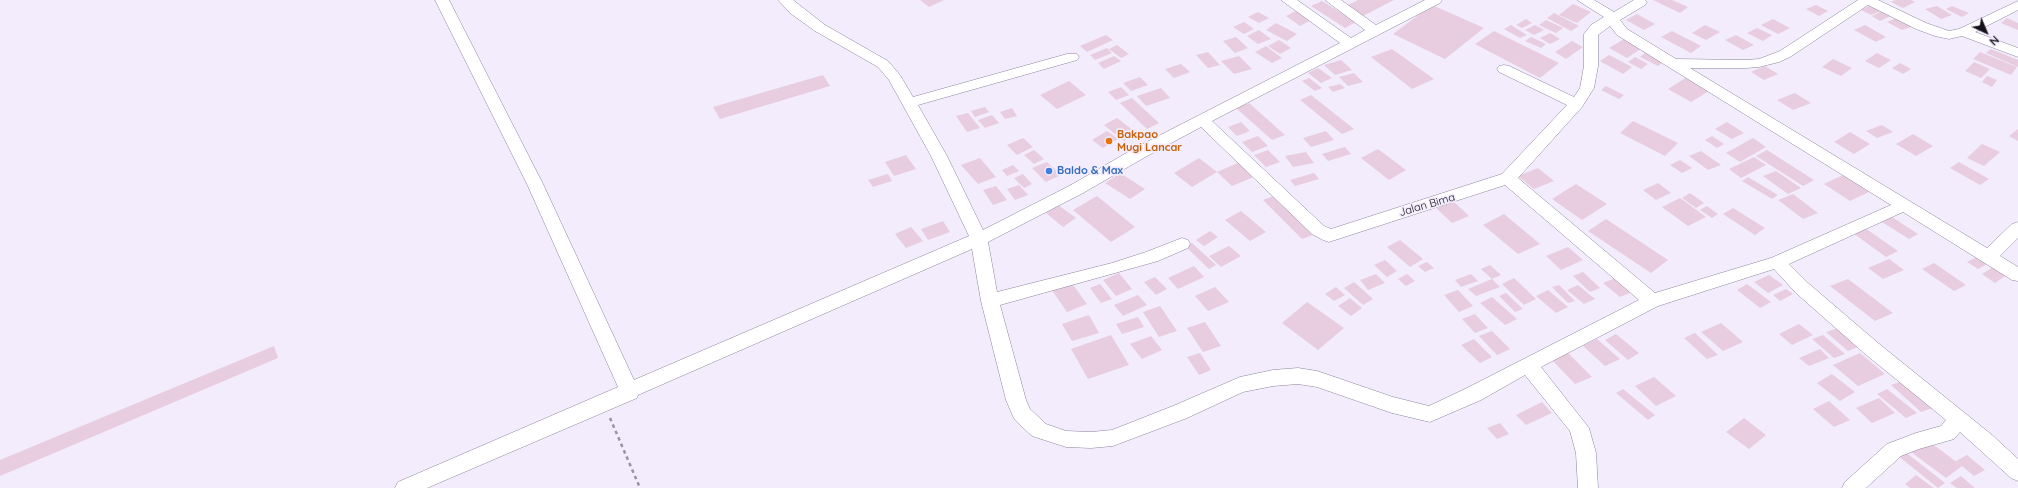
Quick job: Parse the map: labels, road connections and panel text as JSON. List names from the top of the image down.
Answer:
{
  "streets": {
    "street": ["Jalan Bima"]
  },
  "places": ["Bakpao Mugi Lancar", "Baldo & Max"],
  "north": "bottom right"
}
